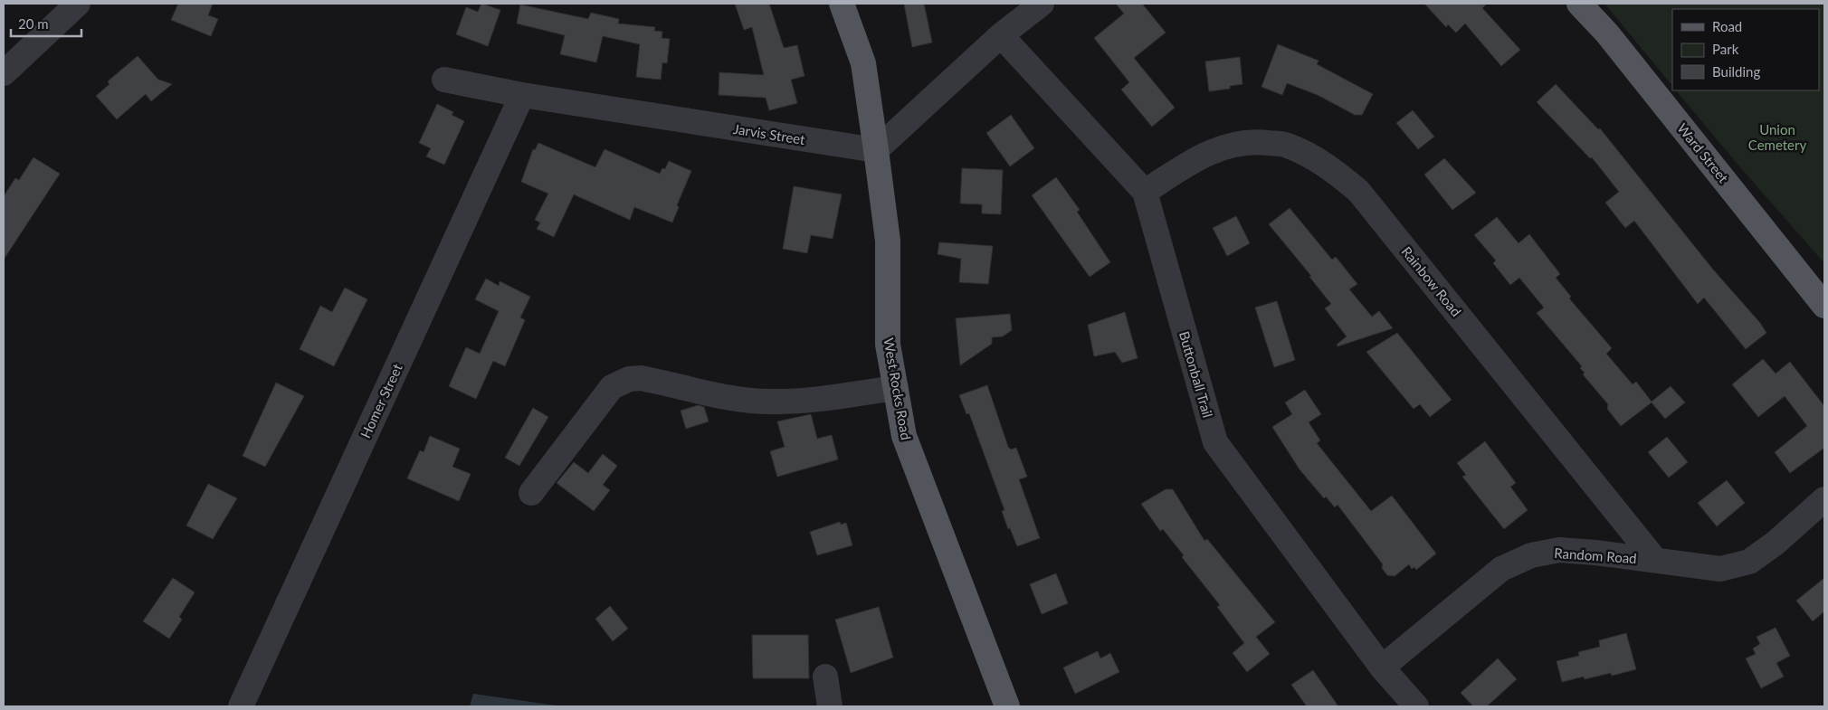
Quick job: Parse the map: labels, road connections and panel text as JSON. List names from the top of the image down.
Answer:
{
  "streets": {
    "main road": ["Ward Street", "West Rocks Road"],
    "street": [
      "Jarvis Street",
      "Rainbow Road",
      "Buttonball Trail",
      "Homer Street",
      "Random Road"
    ]
  },
  "crossings": [
    ["Jarvis Street", "West Rocks Road"],
    ["Jarvis Street", "Homer Street"],
    ["Rainbow Road", "Buttonball Trail"],
    ["Rainbow Road", "Random Road"],
    ["Buttonball Trail", "Random Road"]
  ],
  "parks": ["Union Cemetery"],
  "legend": ["Road", "Park", "Building"],
  "scale_bar": "20 m"
}
